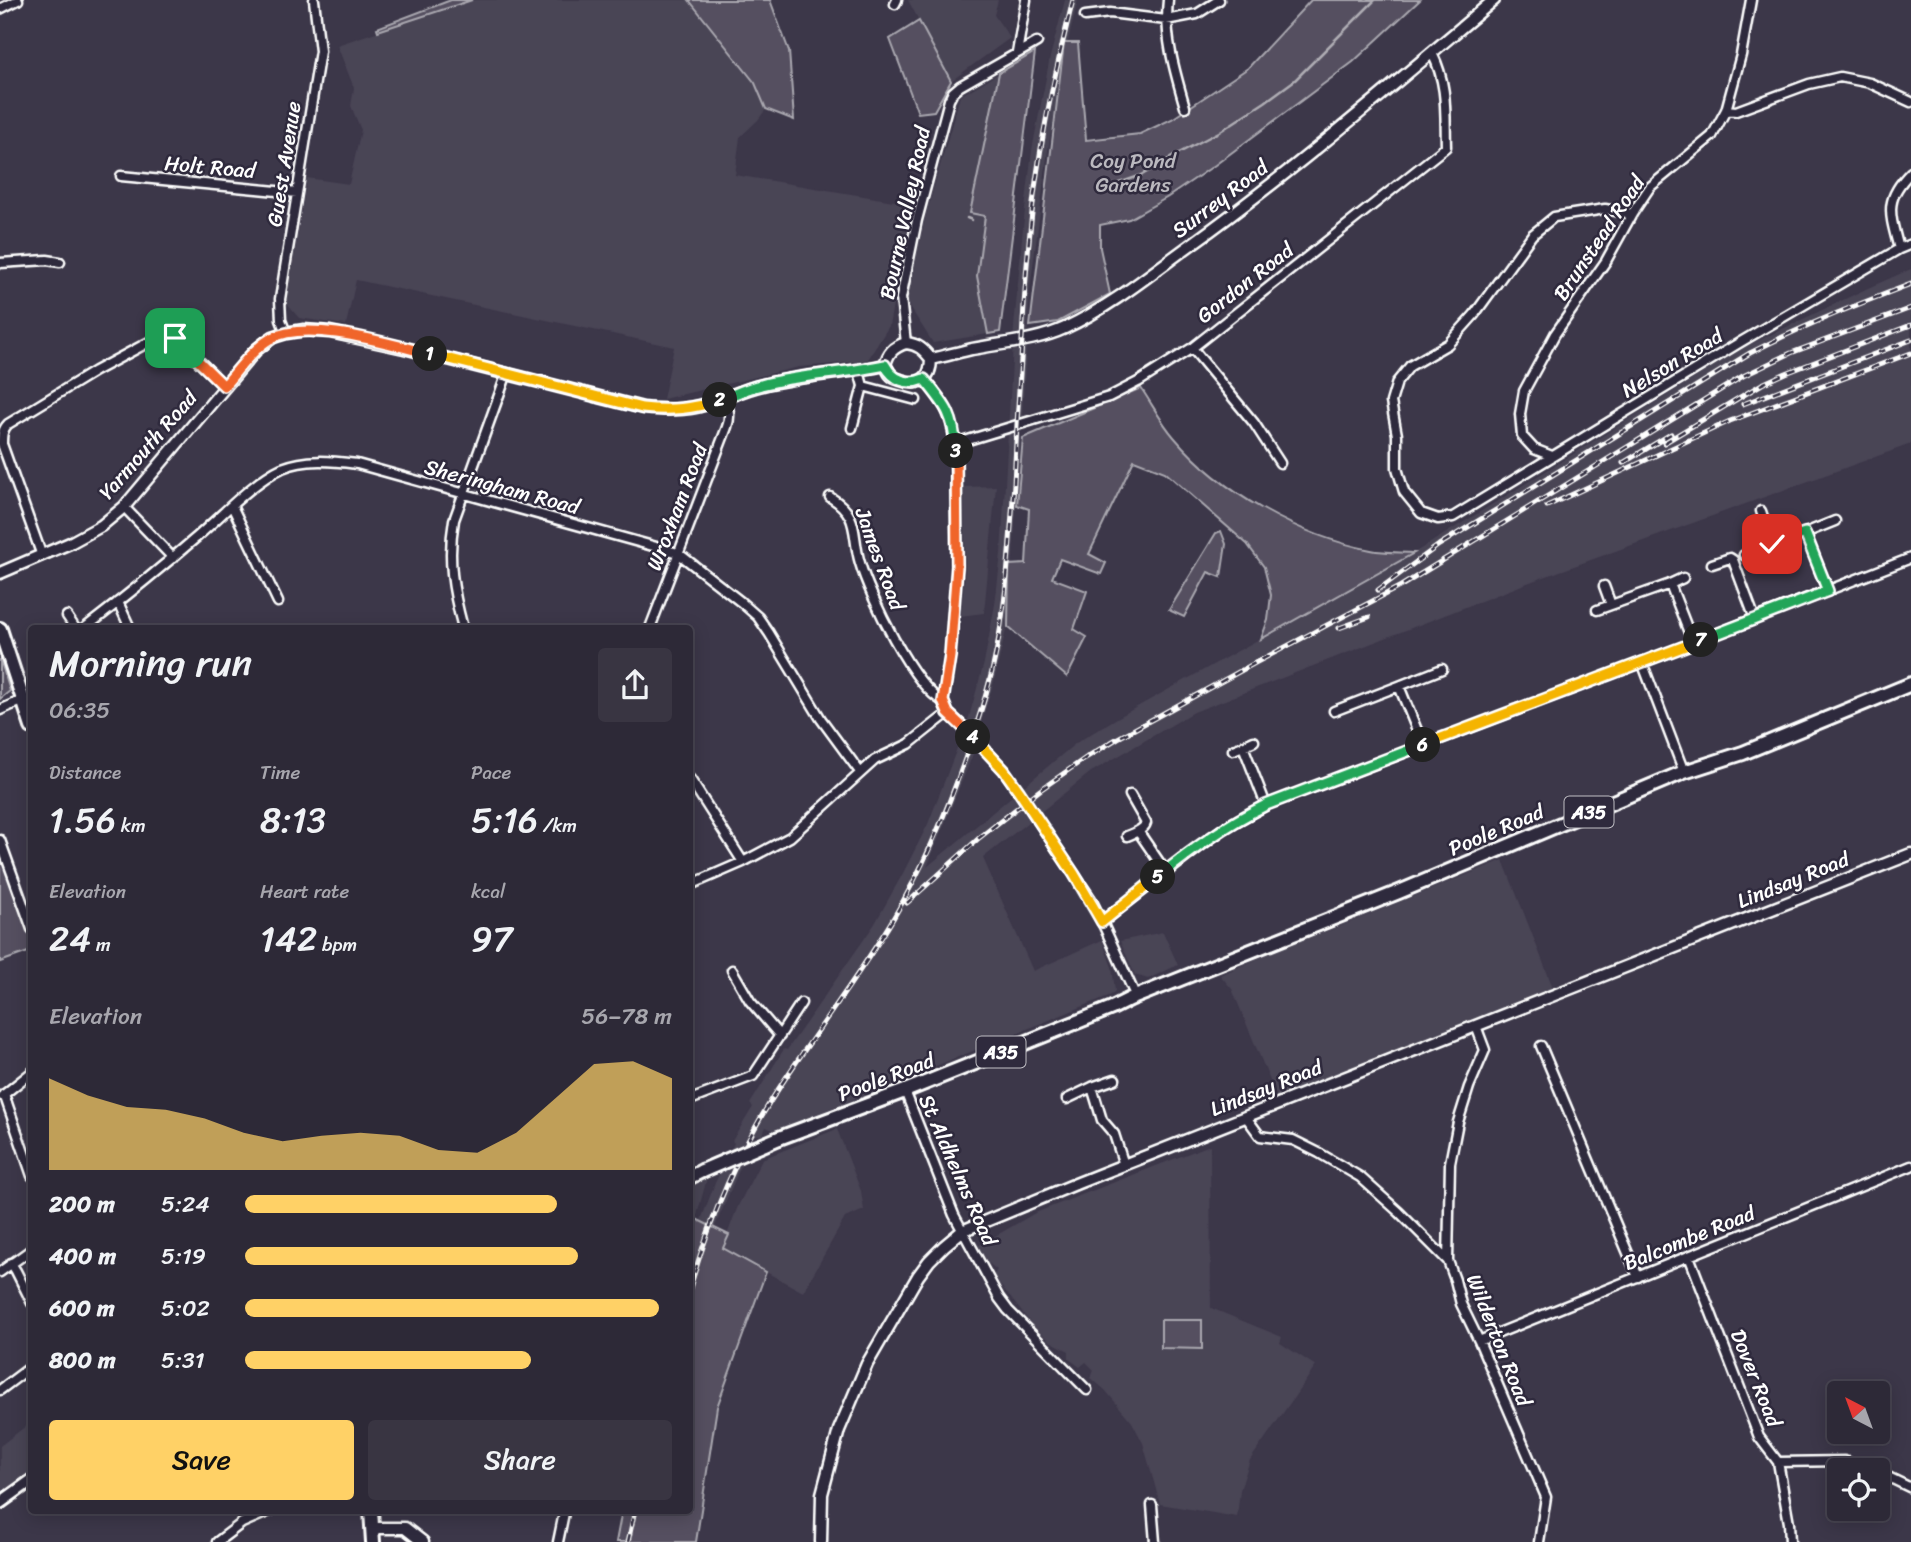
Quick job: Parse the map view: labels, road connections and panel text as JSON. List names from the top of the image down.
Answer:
{
  "streets": {
    "main road": ["A35", "Poole Road"],
    "street": [
      "Guest Avenue",
      "Holt Road",
      "Surrey Road",
      "Bourne Valley Road",
      "Brunstead Road",
      "Gordon Road",
      "Nelson Road",
      "Yarmouth Road",
      "Sheringham Road",
      "Wroxham Road",
      "James Road",
      "Lindsay Road",
      "St Aldhelms Road",
      "Balcombe Road",
      "Wilderton Road",
      "Dover Road"
    ]
  },
  "crossings": [
    ["Guest Avenue", "Holt Road"],
    ["Guest Avenue", "Yarmouth Road"],
    ["Surrey Road", "Bourne Valley Road"],
    ["Surrey Road", "Gordon Road"],
    ["Brunstead Road", "Nelson Road"],
    ["Sheringham Road", "Wroxham Road"],
    ["Poole Road", "St Aldhelms Road"],
    ["Lindsay Road", "St Aldhelms Road"],
    ["Lindsay Road", "Wilderton Road"],
    ["Balcombe Road", "Wilderton Road"],
    ["Balcombe Road", "Dover Road"]
  ],
  "parks": ["Coy Pond Gardens"],
  "north": "top left",
  "page": {
    "pins": [
      "1",
      "2",
      "3",
      "7",
      "4",
      "6",
      "5"
    ],
    "heading": ["Morning run", "06:35"],
    "stats": [
      ["Distance", "1.56 km"],
      ["Time", "8:13"],
      ["Pace", "5:16 /km"],
      ["Elevation", "24 m"],
      ["Heart rate", "142 bpm"],
      ["kcal", "97"]
    ],
    "chart": ["Elevation", "56–78 m"],
    "list": [
      {
        "name": "200 m",
        "note": "5:24"
      },
      {
        "name": "400 m",
        "note": "5:19"
      },
      {
        "name": "600 m",
        "note": "5:02"
      },
      {
        "name": "800 m",
        "note": "5:31"
      }
    ],
    "buttons": ["Save", "Share"]
  }
}
